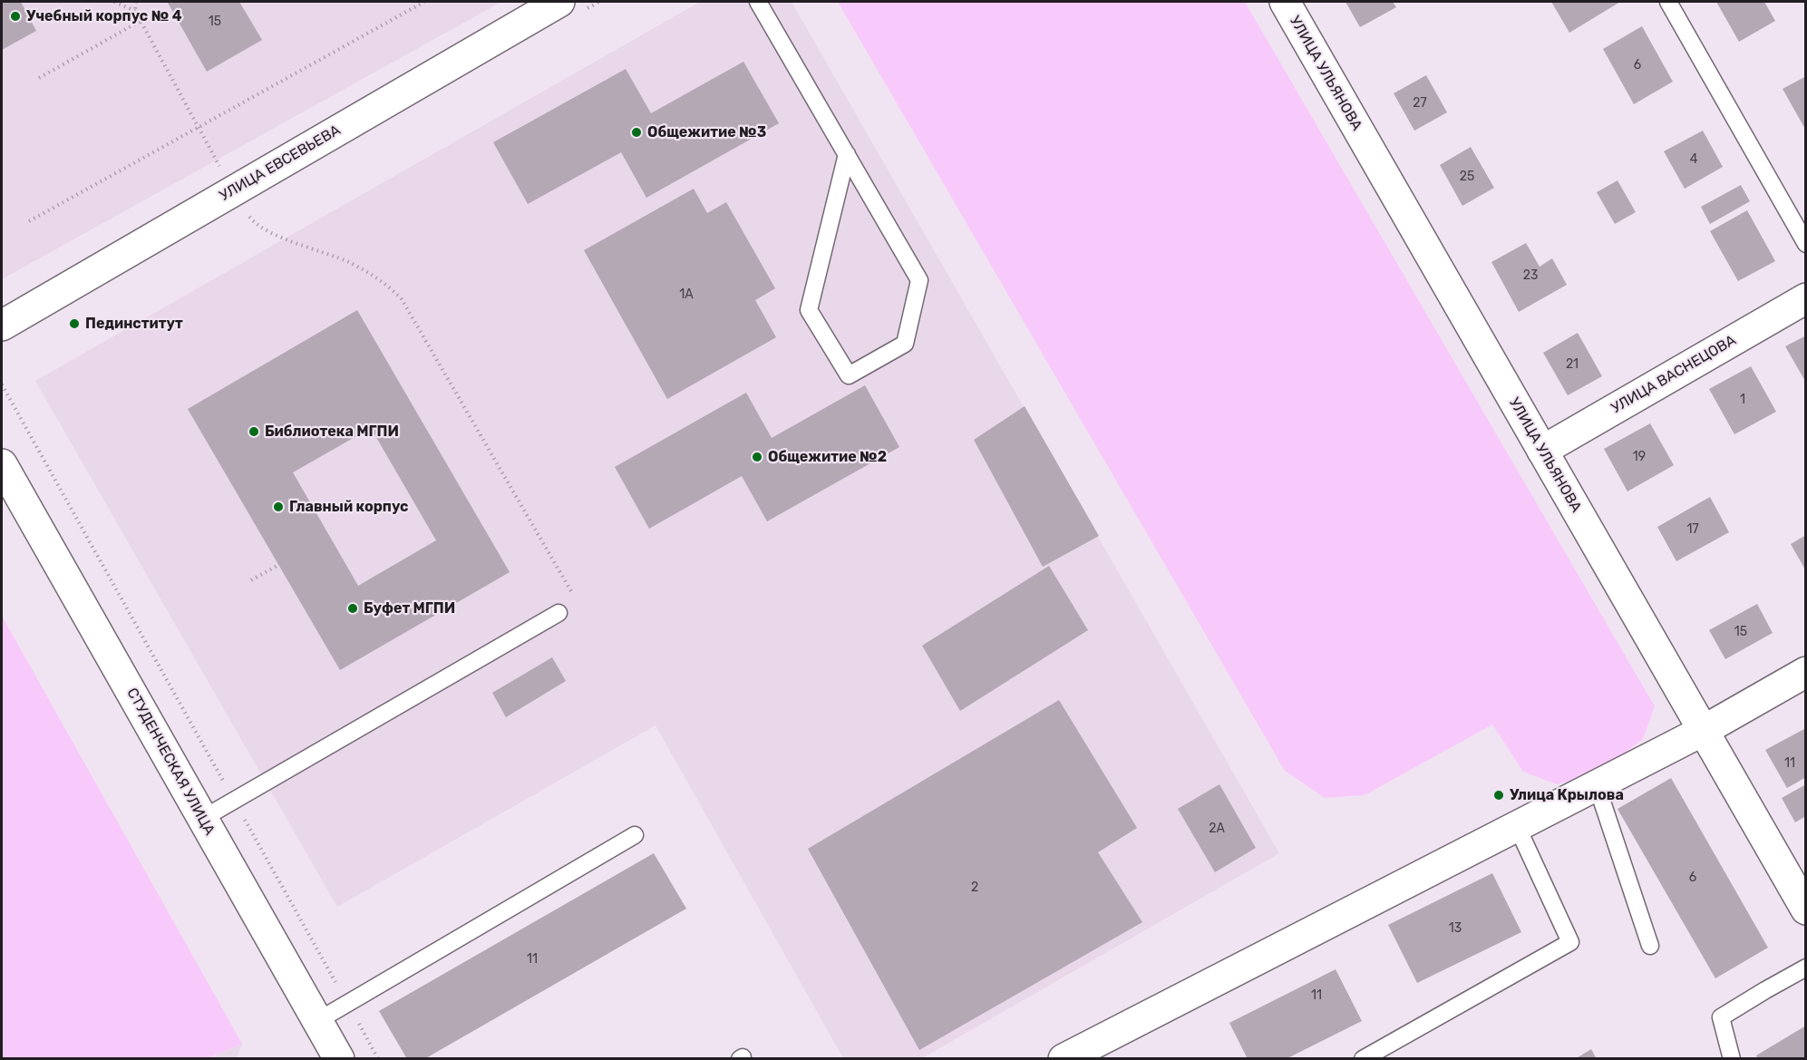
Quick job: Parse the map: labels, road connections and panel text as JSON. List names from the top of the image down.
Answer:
{
  "streets": {
    "street": [
      "УЛИЦА УЛЬЯНОВА",
      "УЛИЦА ЕВСЕВЬЕВА",
      "УЛИЦА ВАСНЕЦОВА",
      "СТУДЕНЧЕСКАЯ УЛИЦА"
    ]
  },
  "crossings": [
    ["УЛИЦА УЛЬЯНОВА", "УЛИЦА ВАСНЕЦОВА"]
  ],
  "places": [
    "Учебный корпус № 4",
    "Общежитие №3",
    "Пединститут",
    "Библиотека МГПИ",
    "Общежитие №2",
    "Главный корпус",
    "Буфет МГПИ",
    "Улица Крылова"
  ],
  "house_numbers": [
    "15",
    "6",
    "27",
    "4",
    "25",
    "23",
    "1А",
    "21",
    "1",
    "19",
    "17",
    "15",
    "11",
    "2А",
    "6",
    "2",
    "13",
    "11",
    "11"
  ]
}
